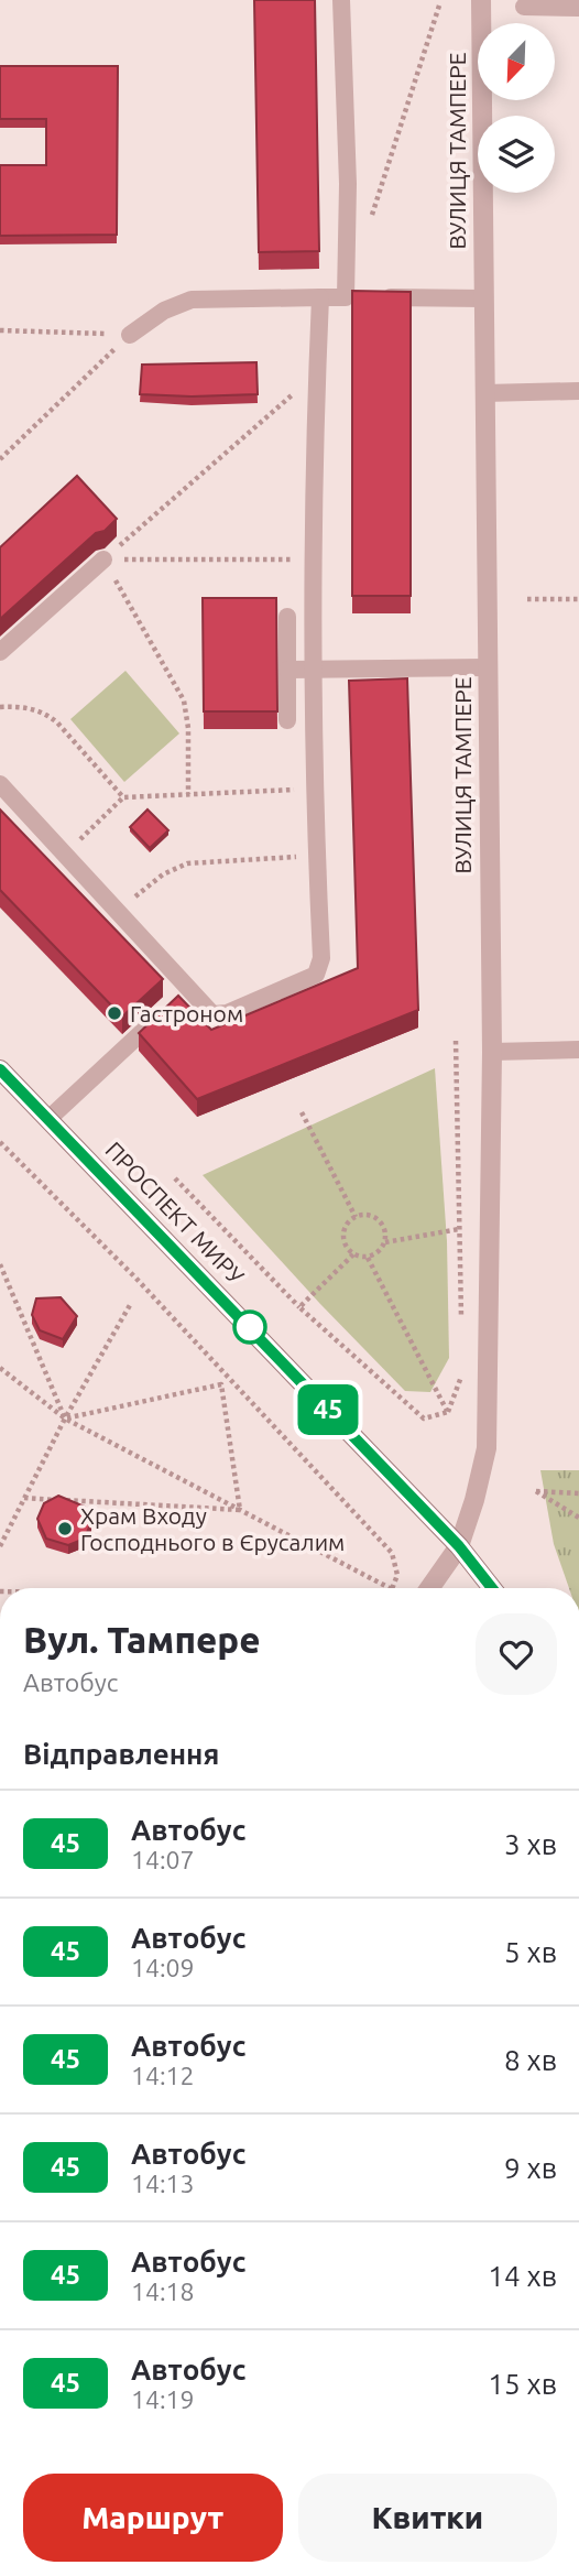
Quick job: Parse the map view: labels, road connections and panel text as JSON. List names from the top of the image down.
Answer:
{
  "streets": {
    "main road": ["ПРОСПЕКТ МИРУ"],
    "street": ["ВУЛИЦЯ ТАМПЕРЕ"]
  },
  "crossings": [
    ["ВУЛИЦЯ ТАМПЕРЕ", "ПРОСПЕКТ МИРУ"]
  ],
  "places": ["Гастроном", "Храм Входу Господнього в Єрусалим"],
  "lines": ["bus line 45"],
  "north": "bottom left",
  "page": {
    "on_map": "45",
    "heading": [
      ["Вул. Тампере", "Автобус"],
      "Відправлення"
    ],
    "list": [
      {
        "mark": "45",
        "name": "Автобус",
        "note": "14:07",
        "value": "3 хв"
      },
      {
        "mark": "45",
        "name": "Автобус",
        "note": "14:09",
        "value": "5 хв"
      },
      {
        "mark": "45",
        "name": "Автобус",
        "note": "14:12",
        "value": "8 хв"
      },
      {
        "mark": "45",
        "name": "Автобус",
        "note": "14:13",
        "value": "9 хв"
      },
      {
        "mark": "45",
        "name": "Автобус",
        "note": "14:18",
        "value": "14 хв"
      },
      {
        "mark": "45",
        "name": "Автобус",
        "note": "14:19",
        "value": "15 хв"
      }
    ],
    "buttons": ["Маршрут", "Квитки"]
  }
}
